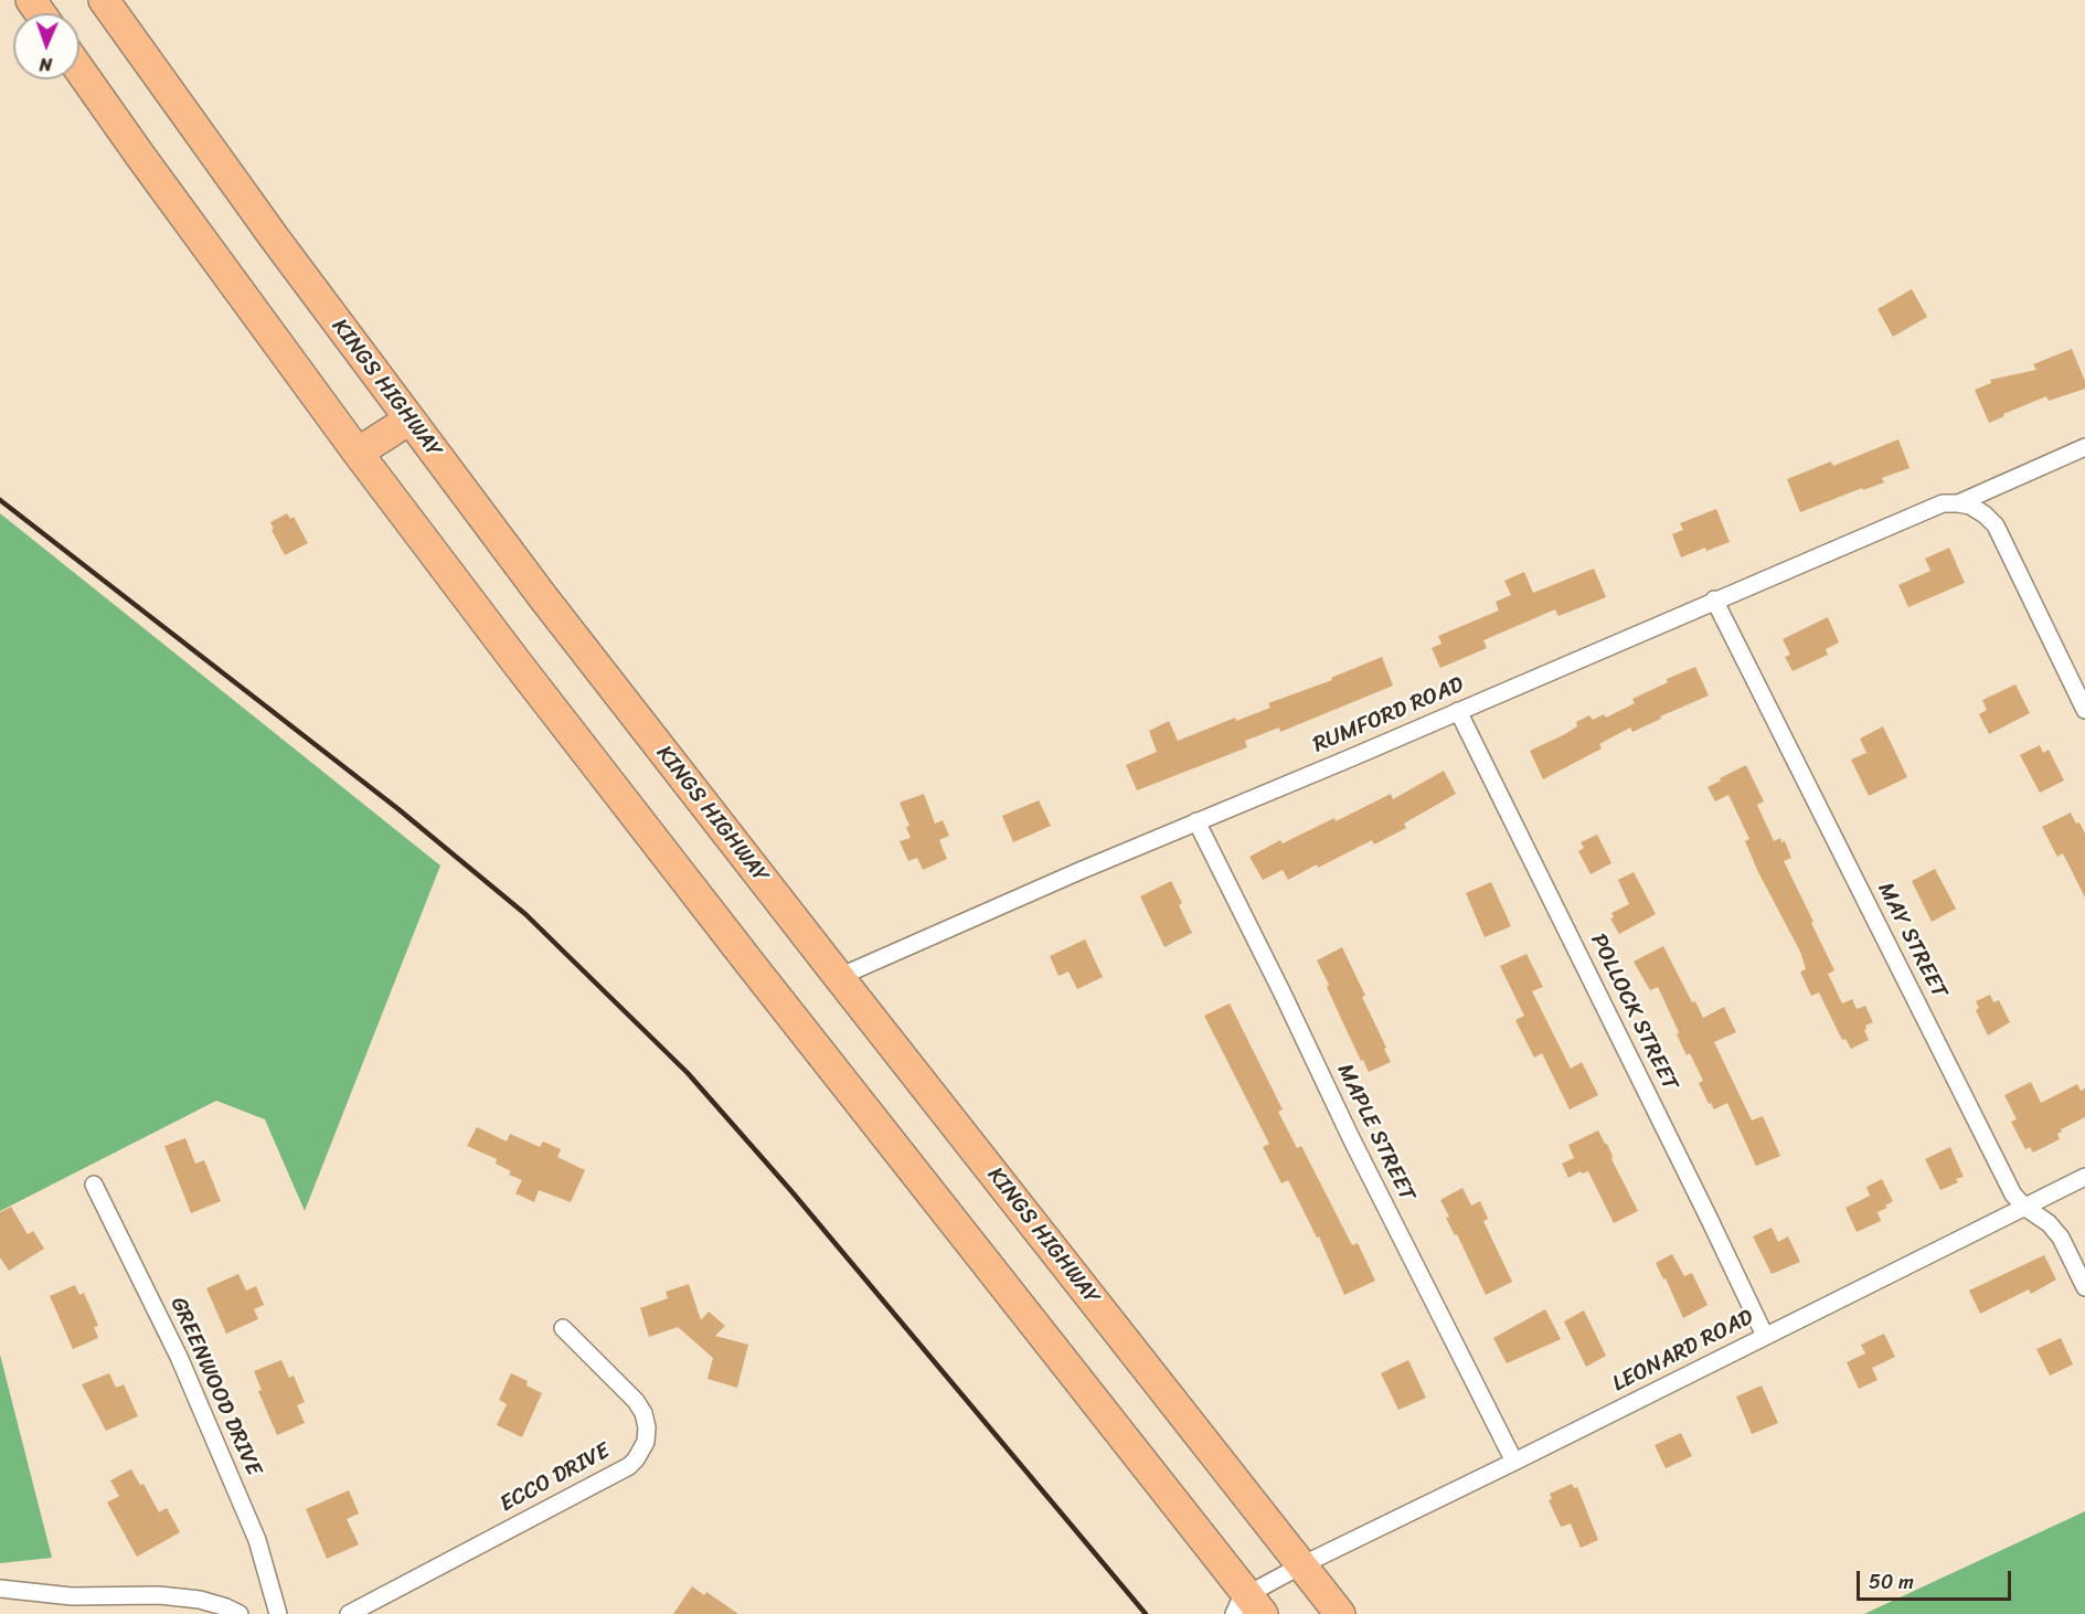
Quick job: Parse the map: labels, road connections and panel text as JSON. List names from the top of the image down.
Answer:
{
  "streets": {
    "highway": ["KINGS HIGHWAY"],
    "street": [
      "RUMFORD ROAD",
      "MAY STREET",
      "POLLOCK STREET",
      "MAPLE STREET",
      "LEONARD ROAD",
      "GREENWOOD DRIVE",
      "ECCO DRIVE"
    ]
  },
  "crossings": [
    ["KINGS HIGHWAY", "RUMFORD ROAD"],
    ["KINGS HIGHWAY", "LEONARD ROAD"],
    ["RUMFORD ROAD", "MAY STREET"],
    ["RUMFORD ROAD", "POLLOCK STREET"],
    ["RUMFORD ROAD", "MAPLE STREET"],
    ["MAY STREET", "LEONARD ROAD"],
    ["POLLOCK STREET", "LEONARD ROAD"],
    ["MAPLE STREET", "LEONARD ROAD"]
  ],
  "scale_bar": "50 m",
  "north": "bottom"
}
